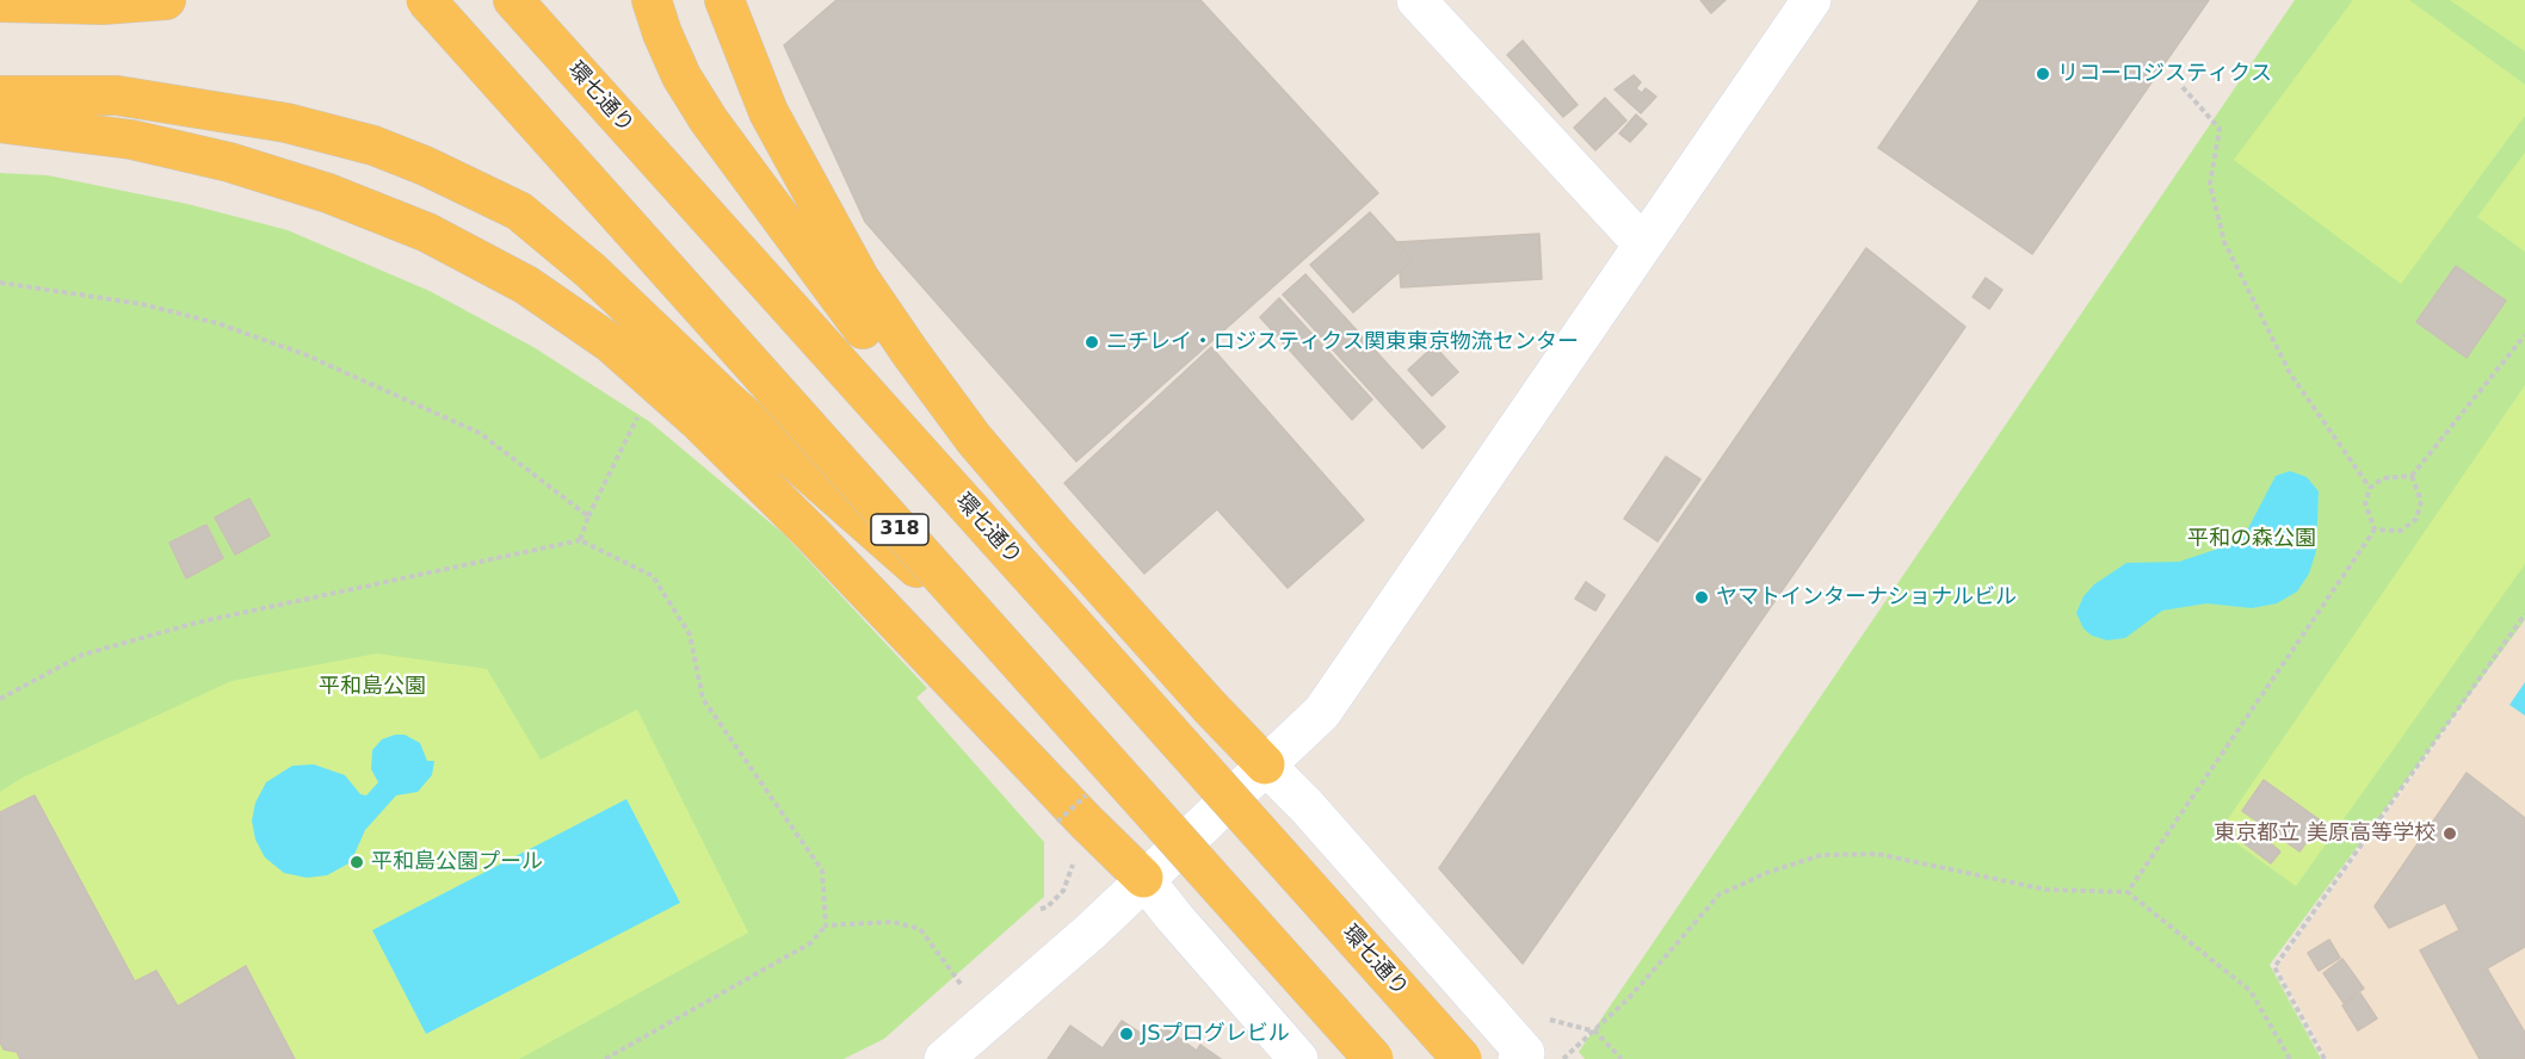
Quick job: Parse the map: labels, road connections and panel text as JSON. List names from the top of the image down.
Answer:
{
  "streets": {
    "main road": ["環七通り", "318"]
  },
  "parks": ["平和の森公園", "平和島公園"],
  "places": [
    "リコーロジスティクス",
    "ニチレイ・ロジスティクス関東東京物流センター",
    "ヤマトインターナショナルビル",
    "東京都立 美原高等学校",
    "平和島公園プール",
    "JSプログレビル"
  ]
}
